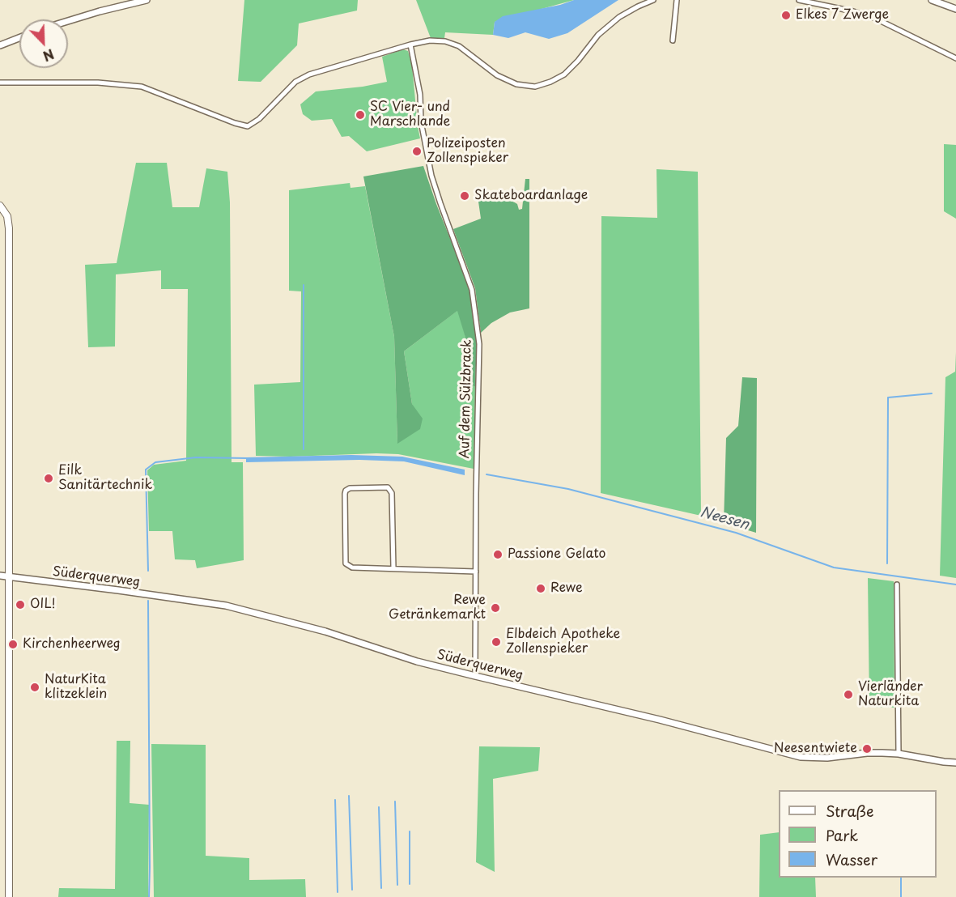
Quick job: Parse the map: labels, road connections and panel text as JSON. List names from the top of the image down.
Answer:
{
  "streets": {
    "street": ["Auf dem Sülzbrack", "Süderquerweg"]
  },
  "crossings": [
    ["Auf dem Sülzbrack", "Süderquerweg"]
  ],
  "water": ["Neesen"],
  "places": [
    "Elkes 7 Zwerge",
    "SC Vier- und Marschlande",
    "Polizeiposten Zollenspieker",
    "Skateboardanlage",
    "Eilk Sanitärtechnik",
    "Passione Gelato",
    "Rewe",
    "OIL!",
    "Rewe Getränkemarkt",
    "Elbdeich Apotheke Zollenspieker",
    "Kirchenheerweg",
    "NaturKita klitzeklein",
    "Vierländer Naturkita",
    "Neesentwiete"
  ],
  "legend": ["Straße", "Park", "Wasser"],
  "north": "bottom right"
}
